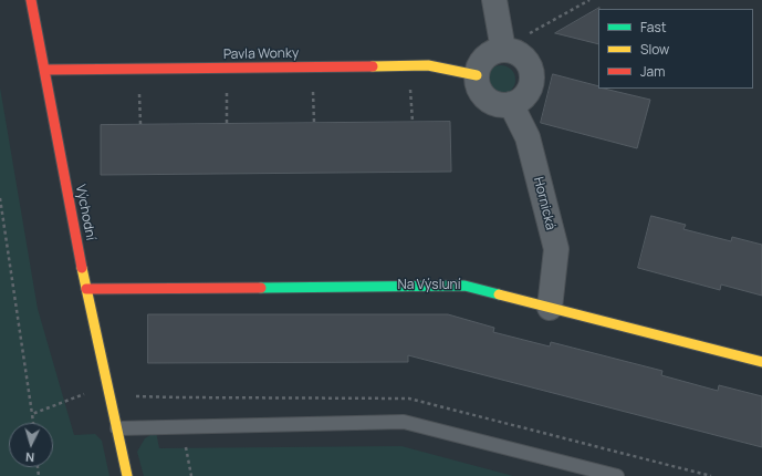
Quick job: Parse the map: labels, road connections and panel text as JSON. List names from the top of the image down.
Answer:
{
  "streets": {
    "street": [
      "Pavla Wonky",
      "Hornická",
      "Východní",
      "Na Výsluní"
    ]
  },
  "crossings": [
    ["Pavla Wonky", "Hornická"],
    ["Pavla Wonky", "Východní"],
    ["Hornická", "Na Výsluní"],
    ["Východní", "Na Výsluní"]
  ],
  "legend": ["Fast", "Slow", "Jam"],
  "north": "bottom"
}
